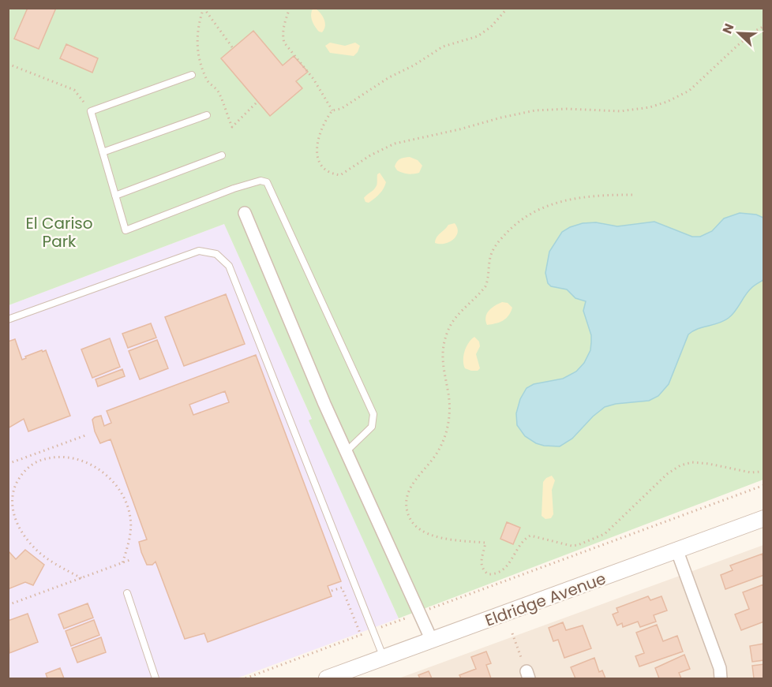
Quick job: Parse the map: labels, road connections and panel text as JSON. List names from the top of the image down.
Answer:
{
  "streets": {
    "street": ["Eldridge Avenue"]
  },
  "parks": ["El Cariso Park"],
  "north": "top left"
}
